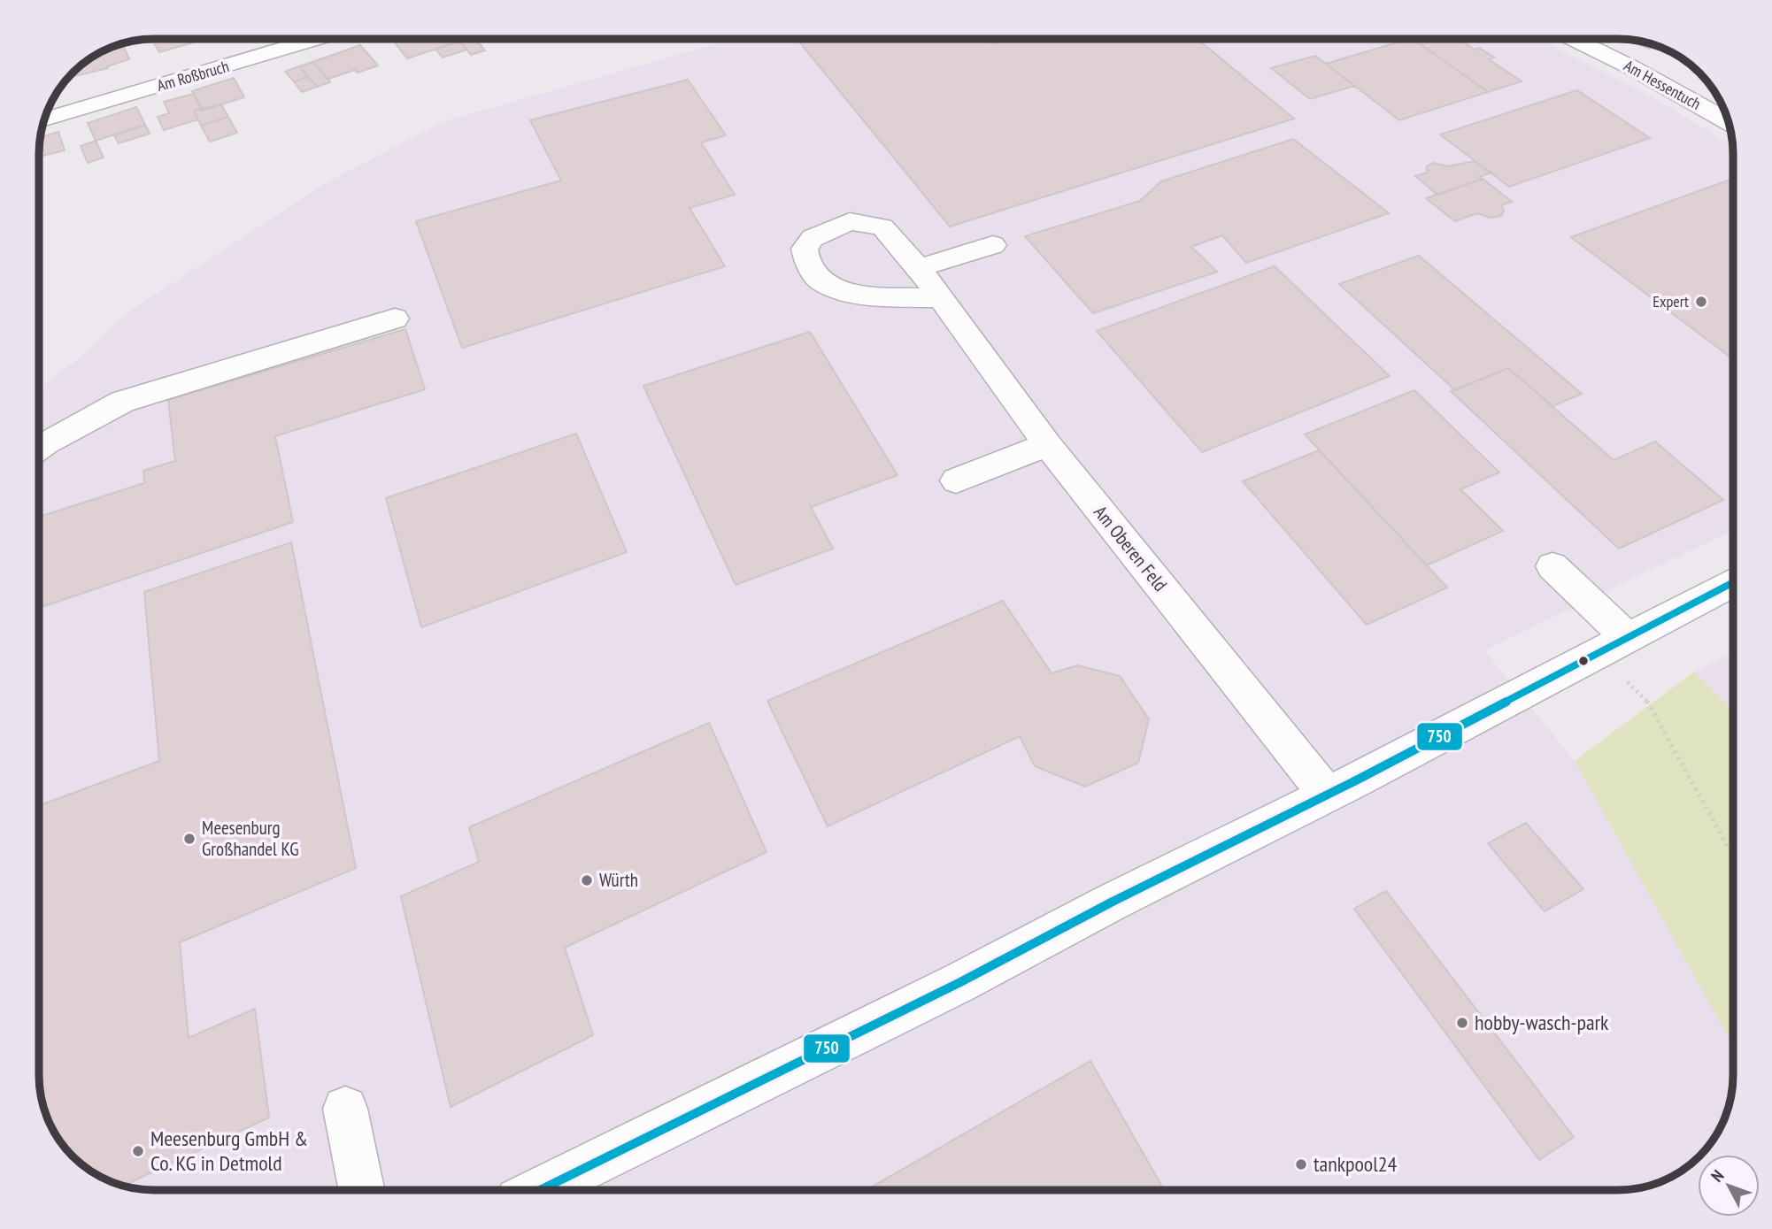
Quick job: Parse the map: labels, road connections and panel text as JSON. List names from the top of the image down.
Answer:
{
  "streets": {
    "street": ["Am Roßbruch", "Am Hessentuch", "Am Oberen Feld"]
  },
  "places": [
    "Expert",
    "Meesenburg Großhandel KG",
    "Würth",
    "hobby-wasch-park",
    "Meesenburg GmbH & Co. KG in Detmold",
    "tankpool24"
  ],
  "lines": ["transit line 750"],
  "north": "top left"
}
